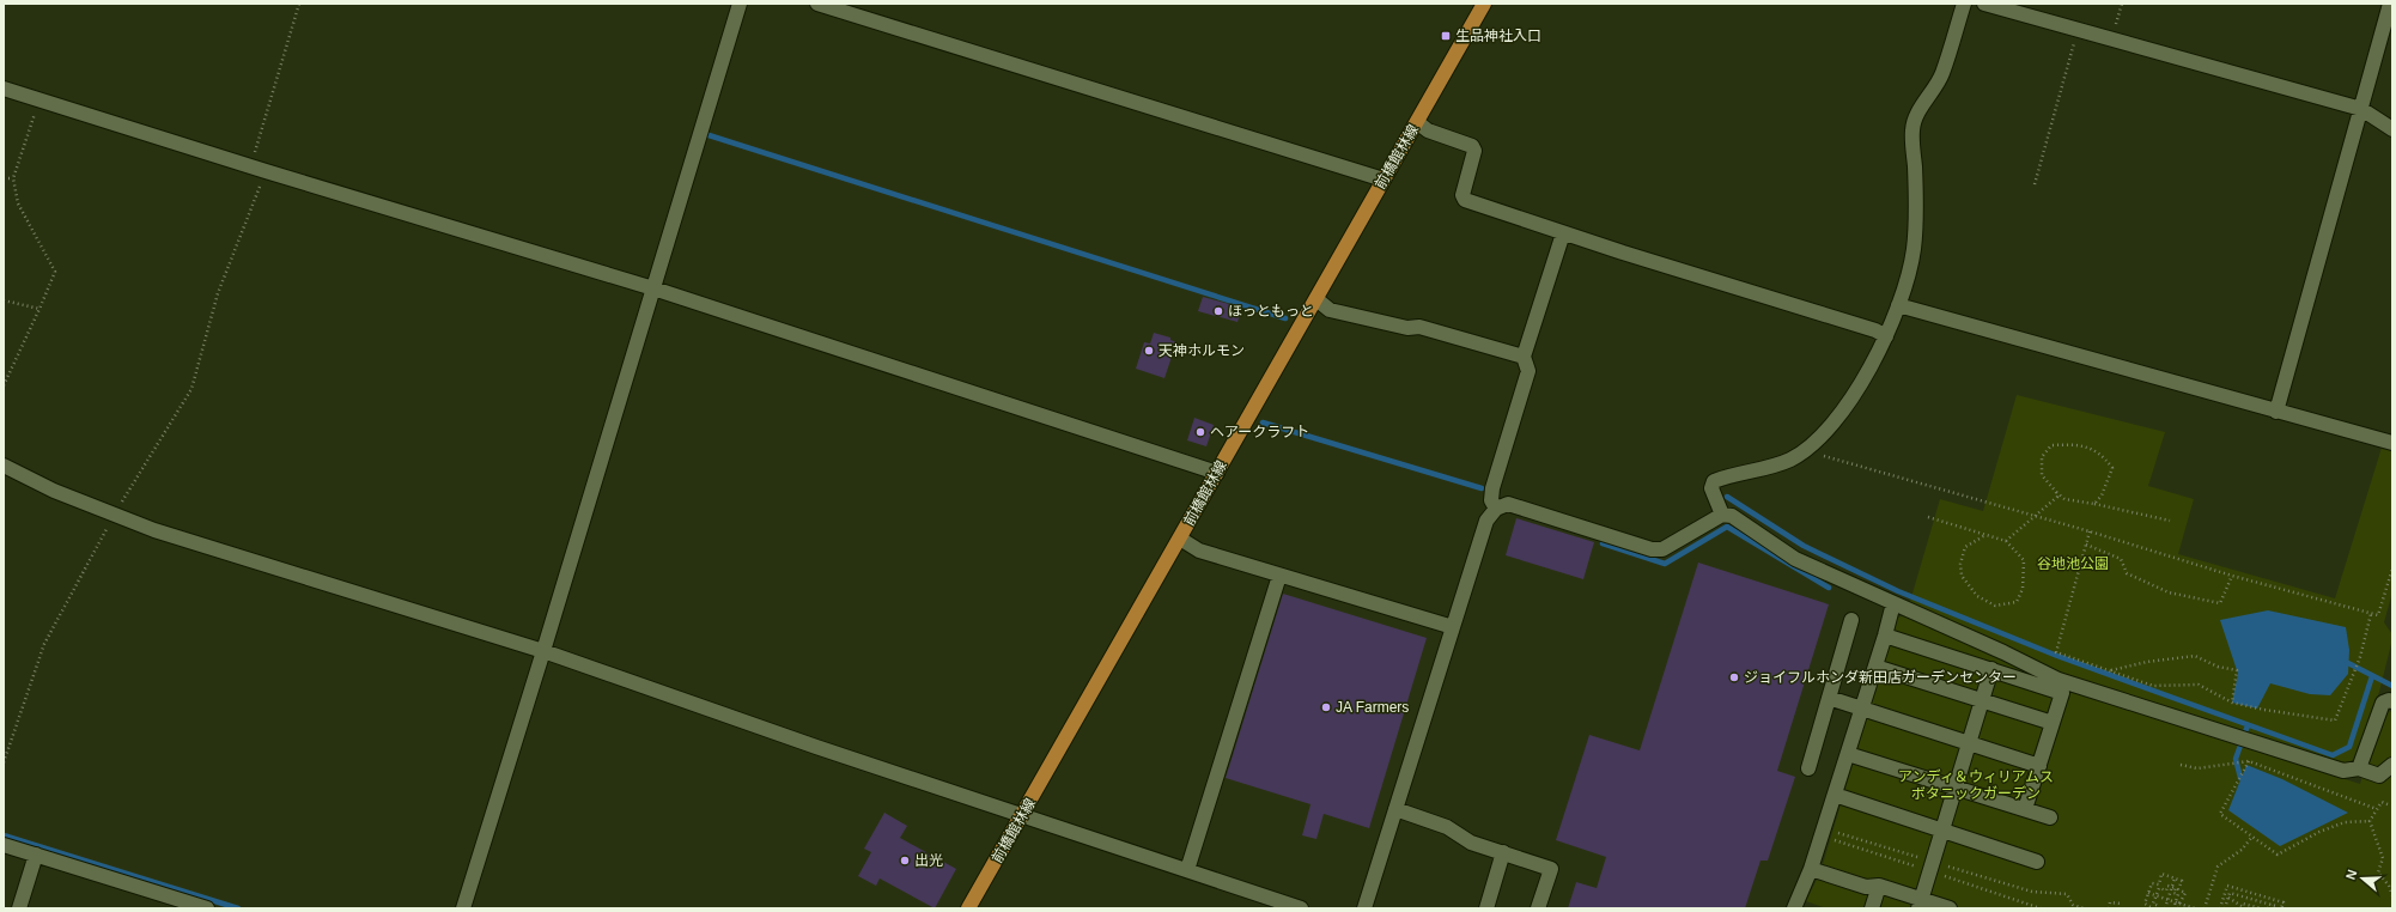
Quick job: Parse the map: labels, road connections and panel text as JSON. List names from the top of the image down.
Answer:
{
  "streets": {
    "main road": ["前橋館林線"]
  },
  "parks": ["谷地池公園", "アンディ＆ウィリアムス ボタニックガーデン"],
  "places": {
    "transit": ["生品神社入口"],
    "other": [
      "ほっともっと",
      "天神ホルモン",
      "ヘアークラフト",
      "ジョイフルホンダ新田店ガーデンセンター",
      "JA Farmers",
      "出光"
    ]
  },
  "north": "left"
}
